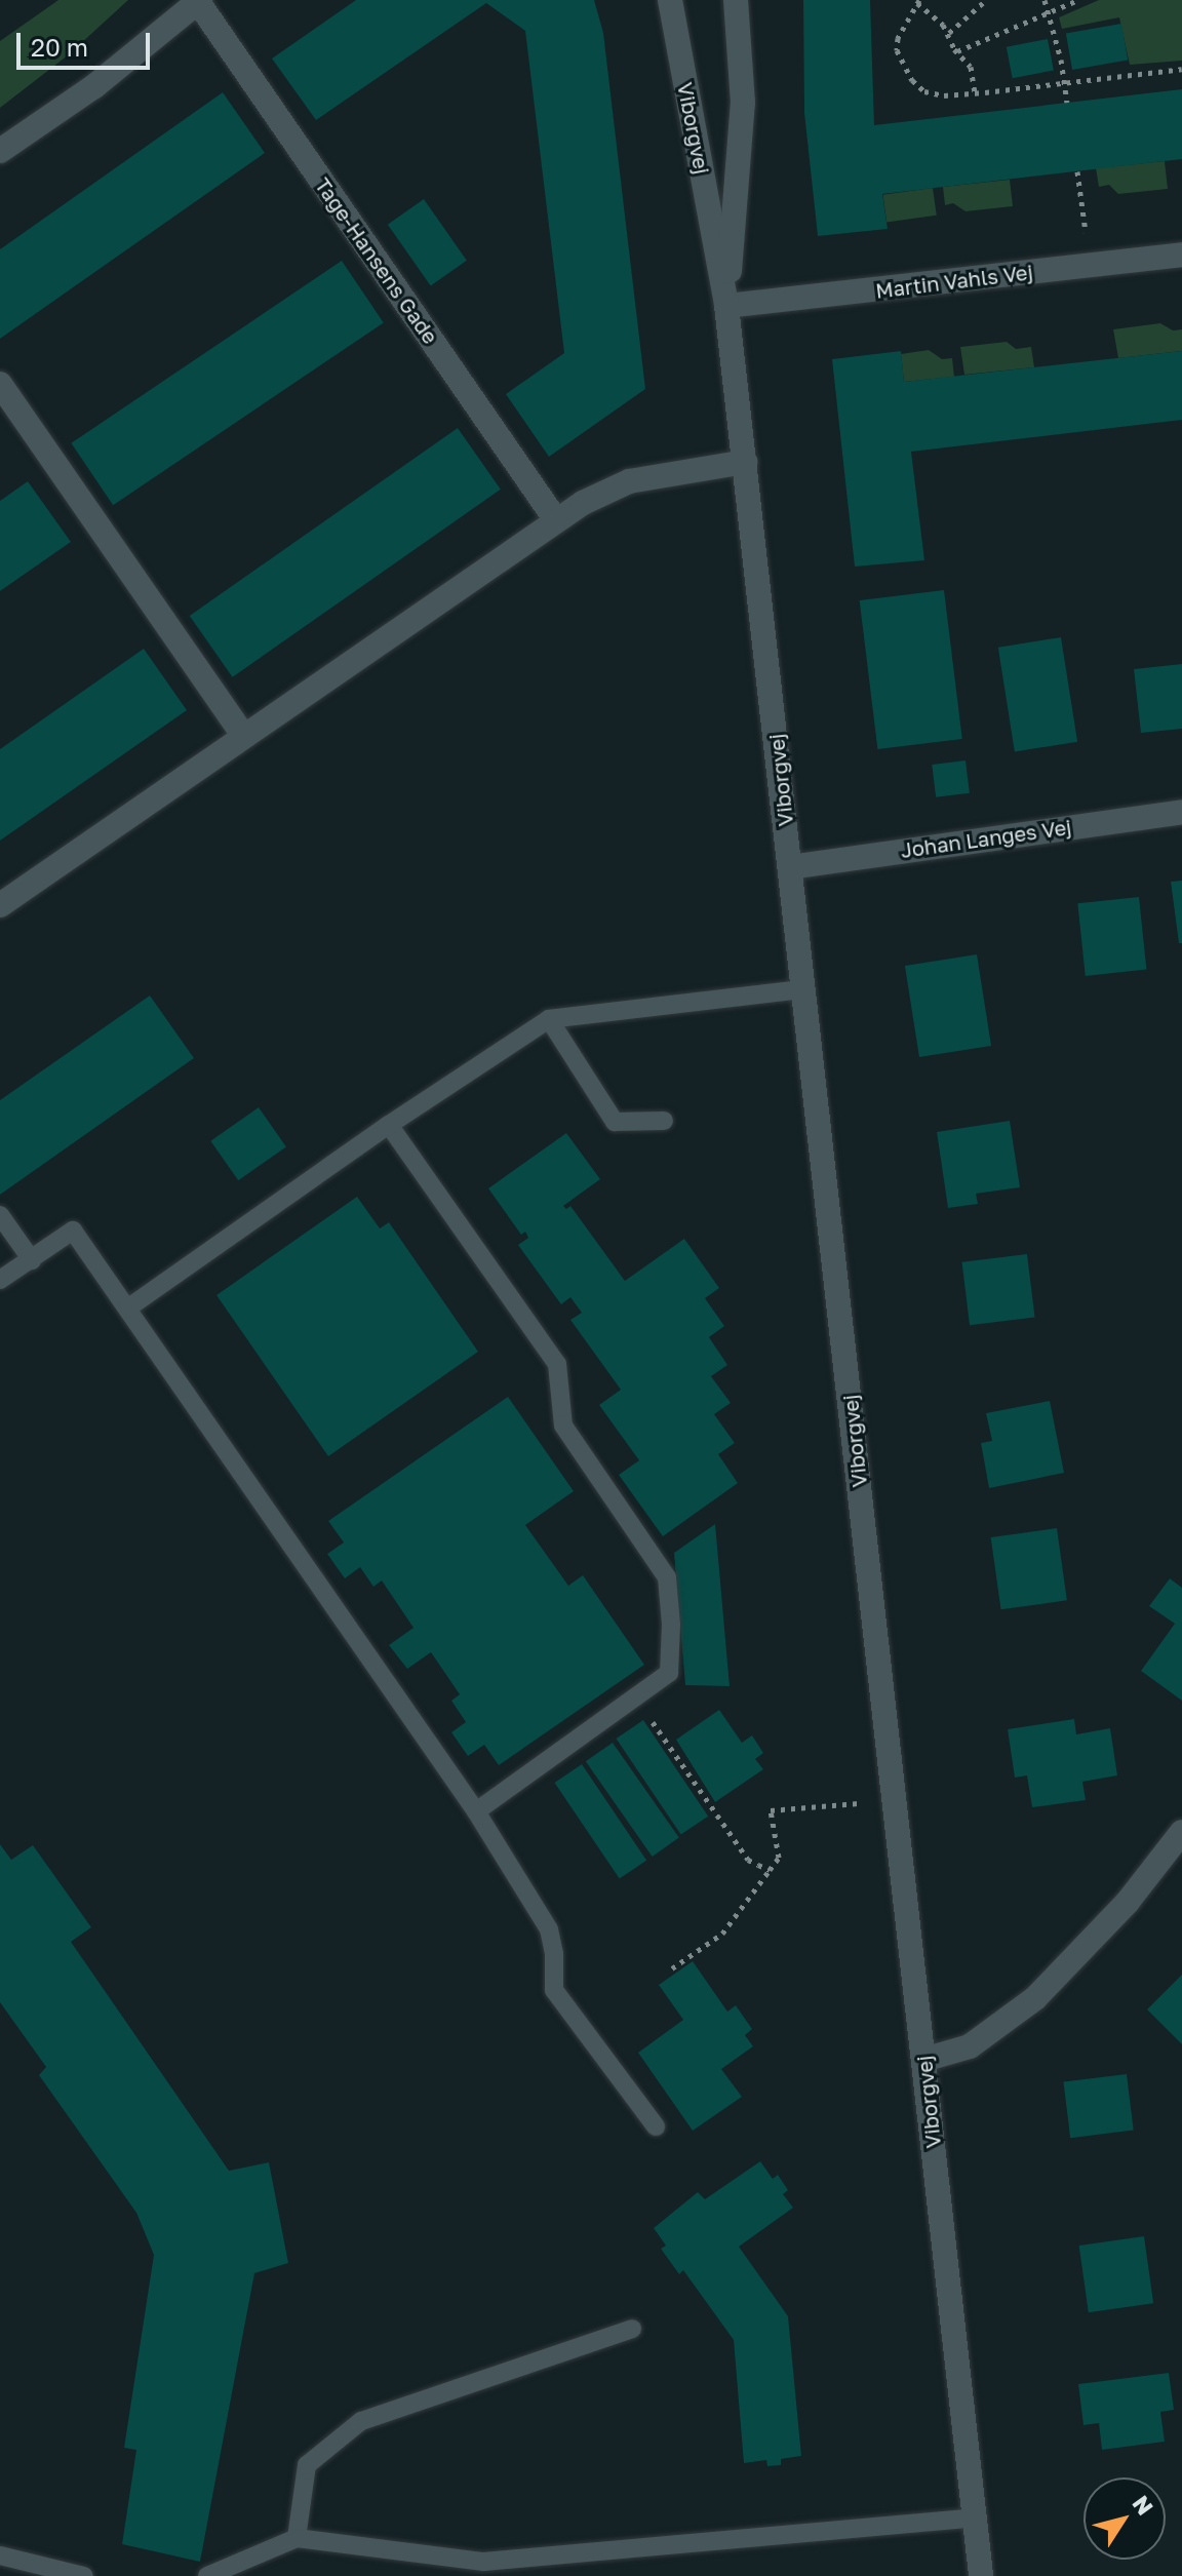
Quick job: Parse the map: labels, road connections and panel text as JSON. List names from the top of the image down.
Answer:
{
  "streets": {
    "street": [
      "Viborgvej",
      "Tage-Hansens Gade",
      "Martin Vahls Vej",
      "Johan Langes Vej"
    ]
  },
  "crossings": [
    ["Viborgvej", "Martin Vahls Vej"],
    ["Viborgvej", "Johan Langes Vej"]
  ],
  "scale_bar": "20 m",
  "north": "top right"
}
